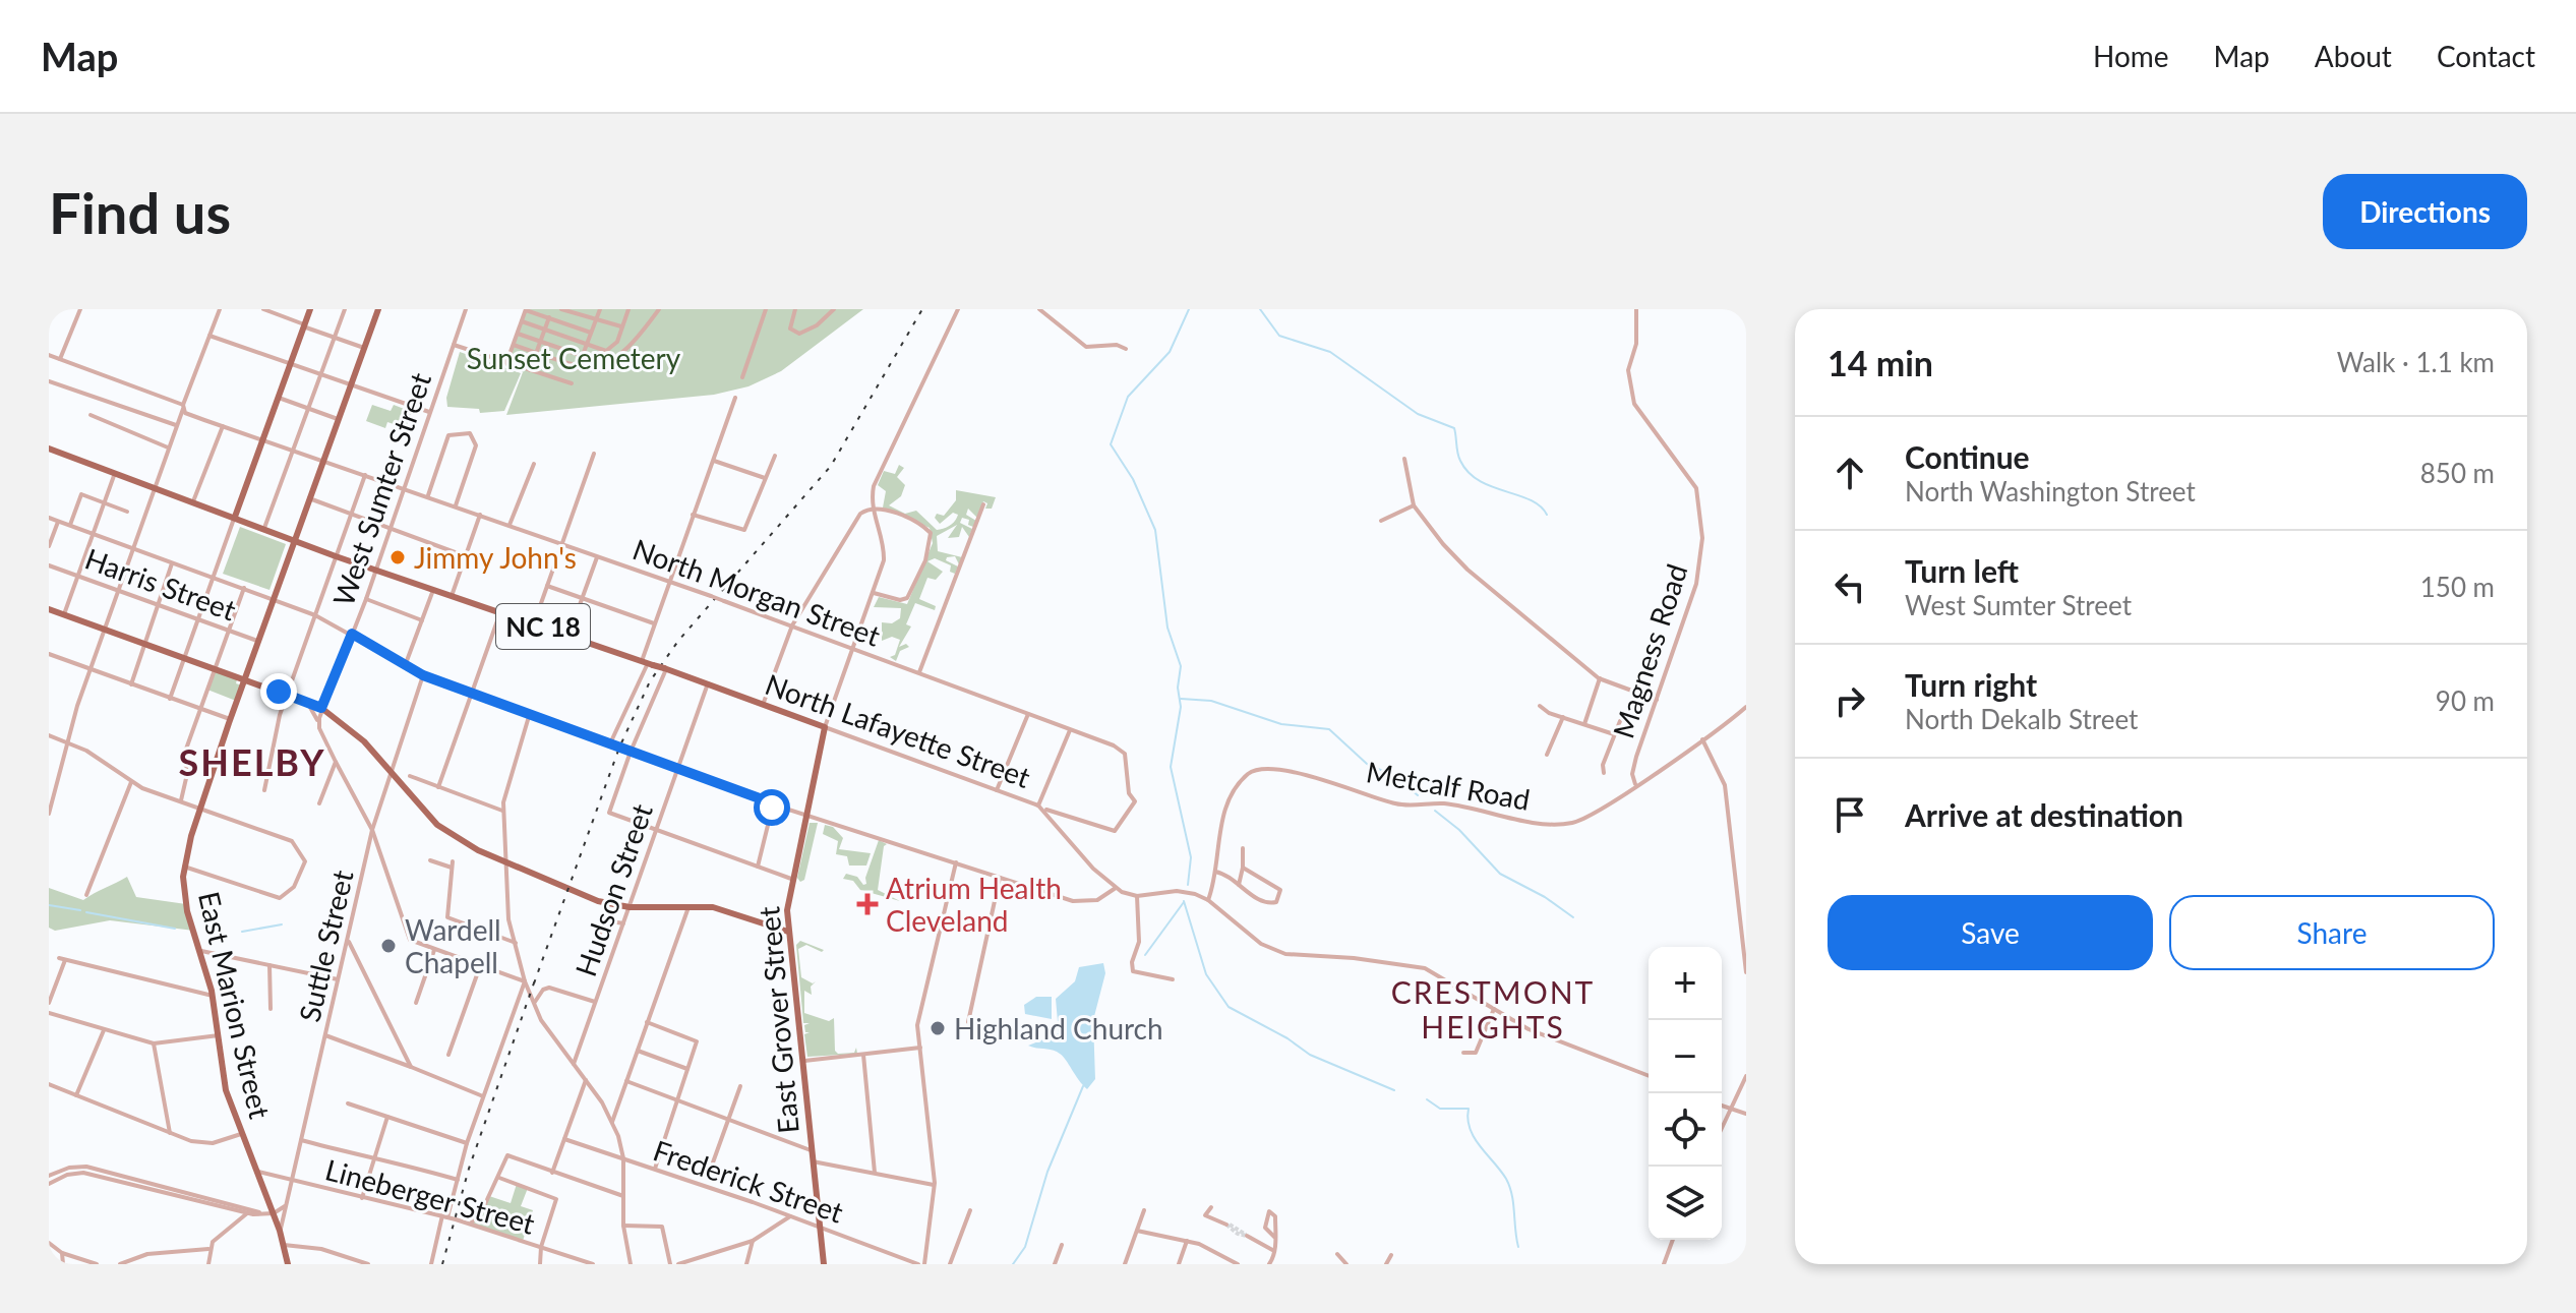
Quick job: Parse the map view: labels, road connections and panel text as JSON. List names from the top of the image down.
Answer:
{
  "streets": {
    "main road": [
      "NC 18",
      "North Lafayette Street",
      "East Marion Street",
      "East Grover Street"
    ],
    "street": [
      "West Sumter Street",
      "Harris Street",
      "North Morgan Street",
      "Magness Road",
      "Metcalf Road",
      "Hudson Street",
      "Suttle Street",
      "Frederick Street",
      "Lineberger Street"
    ]
  },
  "crossings": [
    ["West Sumter Street", "North Morgan Street"],
    ["West Sumter Street", "North Lafayette Street"],
    ["Harris Street", "East Marion Street"],
    ["North Morgan Street", "North Lafayette Street"],
    ["North Morgan Street", "East Marion Street"],
    ["NC 18", "North Lafayette Street"],
    ["Magness Road", "Metcalf Road"],
    ["North Lafayette Street", "Metcalf Road"],
    ["North Lafayette Street", "Hudson Street"],
    ["North Lafayette Street", "East Marion Street"],
    ["North Lafayette Street", "East Grover Street"],
    ["Suttle Street", "East Marion Street"],
    ["Suttle Street", "Lineberger Street"],
    ["East Marion Street", "Lineberger Street"],
    ["East Grover Street", "Frederick Street"]
  ],
  "districts": ["SHELBY", "CRESTMONT HEIGHTS"],
  "parks": ["Sunset Cemetery"],
  "places": {
    "other": ["Jimmy John's", "Wardell Chapell", "Highland Church"],
    "health": ["Atrium Health Cleveland"]
  },
  "page": {
    "header": "Map",
    "nav": [
      "Home",
      "Map",
      "About",
      "Contact"
    ],
    "buttons": [
      "Directions",
      ["Save", "Share"]
    ],
    "title": "Find us",
    "heading": ["14 min", "Walk · 1.1 km"],
    "list": [
      ["Continue", "North Washington Street", "850 m"],
      ["Turn left", "West Sumter Street", "150 m"],
      ["Turn right", "North Dekalb Street", "90 m"],
      "Arrive at destination"
    ],
    "map_buttons": ["+", "−"]
  }
}
